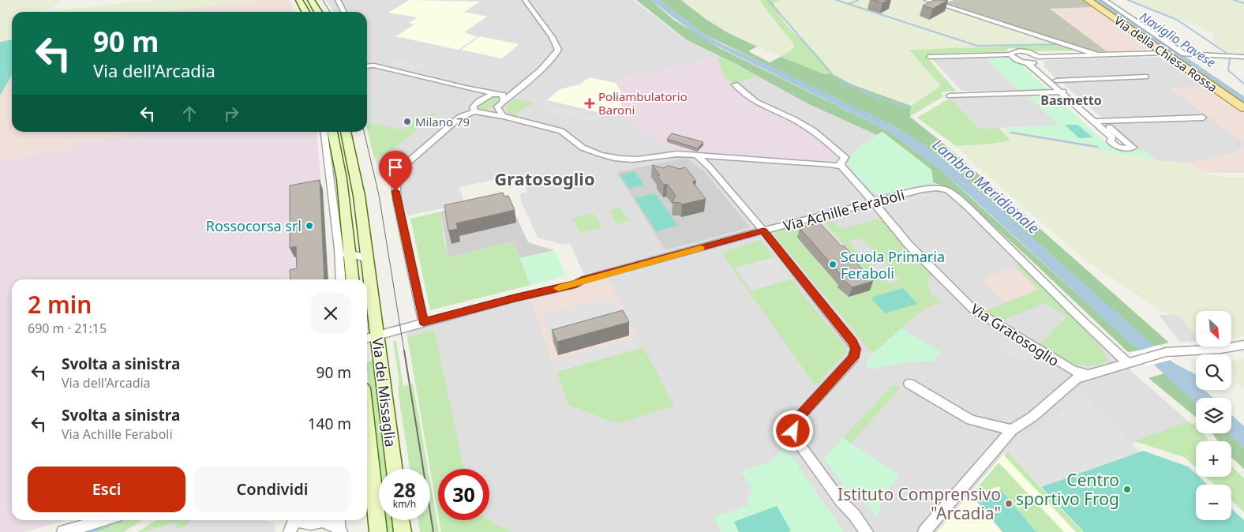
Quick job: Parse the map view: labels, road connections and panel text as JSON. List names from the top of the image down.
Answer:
{
  "streets": {
    "main road": ["Via della Chiesa Rossa", "Via dei Missaglia"],
    "street": ["Via Achille Feraboli", "Via Gratosoglio"]
  },
  "crossings": [
    ["Via Achille Feraboli", "Via Gratosoglio"],
    ["Via Achille Feraboli", "Via dei Missaglia"]
  ],
  "districts": ["Basmetto", "Gratosoglio"],
  "water": ["Naviglio Pavese", "Lambro Meridionale"],
  "places": {
    "health": ["Poliambulatorio Baroni"],
    "other": [
      "Milano 79",
      "Rossocorsa srl",
      "Scuola Primaria Feraboli",
      "Centro sportivo Frog",
      "Istituto Comprensivo \"Arcadia\""
    ]
  },
  "north": "bottom right",
  "page": {
    "turn": ["90 m", "Via dell'Arcadia"],
    "heading": ["2 min", "690 m · 21:15"],
    "map_buttons": ["+", "−"],
    "list": [
      {
        "name": "Svolta a sinistra",
        "note": "Via dell'Arcadia",
        "value": "90 m"
      },
      {
        "name": "Svolta a sinistra",
        "note": "Via Achille Feraboli",
        "value": "140 m"
      }
    ],
    "buttons": ["Esci", "Condividi"],
    "speed": "28 km/h",
    "limit": "30"
  }
}
